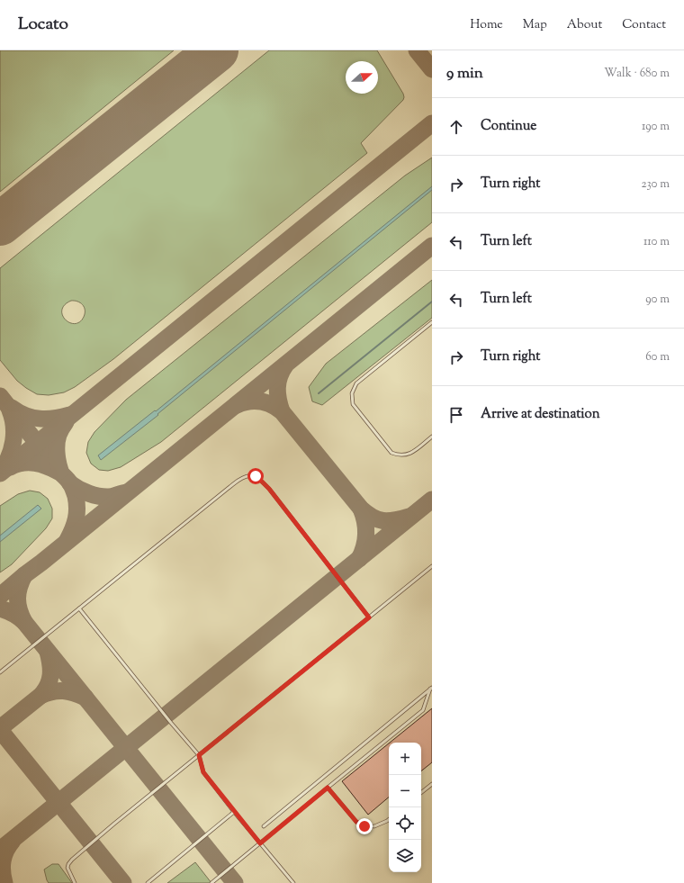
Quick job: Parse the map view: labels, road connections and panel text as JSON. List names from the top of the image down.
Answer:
{
  "north": "right",
  "page": {
    "header": "Locato",
    "nav": [
      "Home",
      "Map",
      "About",
      "Contact"
    ],
    "heading": ["9 min", "Walk · 680 m"],
    "list": [
      ["Continue", "190 m"],
      ["Turn right", "230 m"],
      ["Turn left", "110 m"],
      ["Turn left", "90 m"],
      ["Turn right", "60 m"],
      "Arrive at destination"
    ],
    "map_buttons": ["+", "−"]
  }
}
